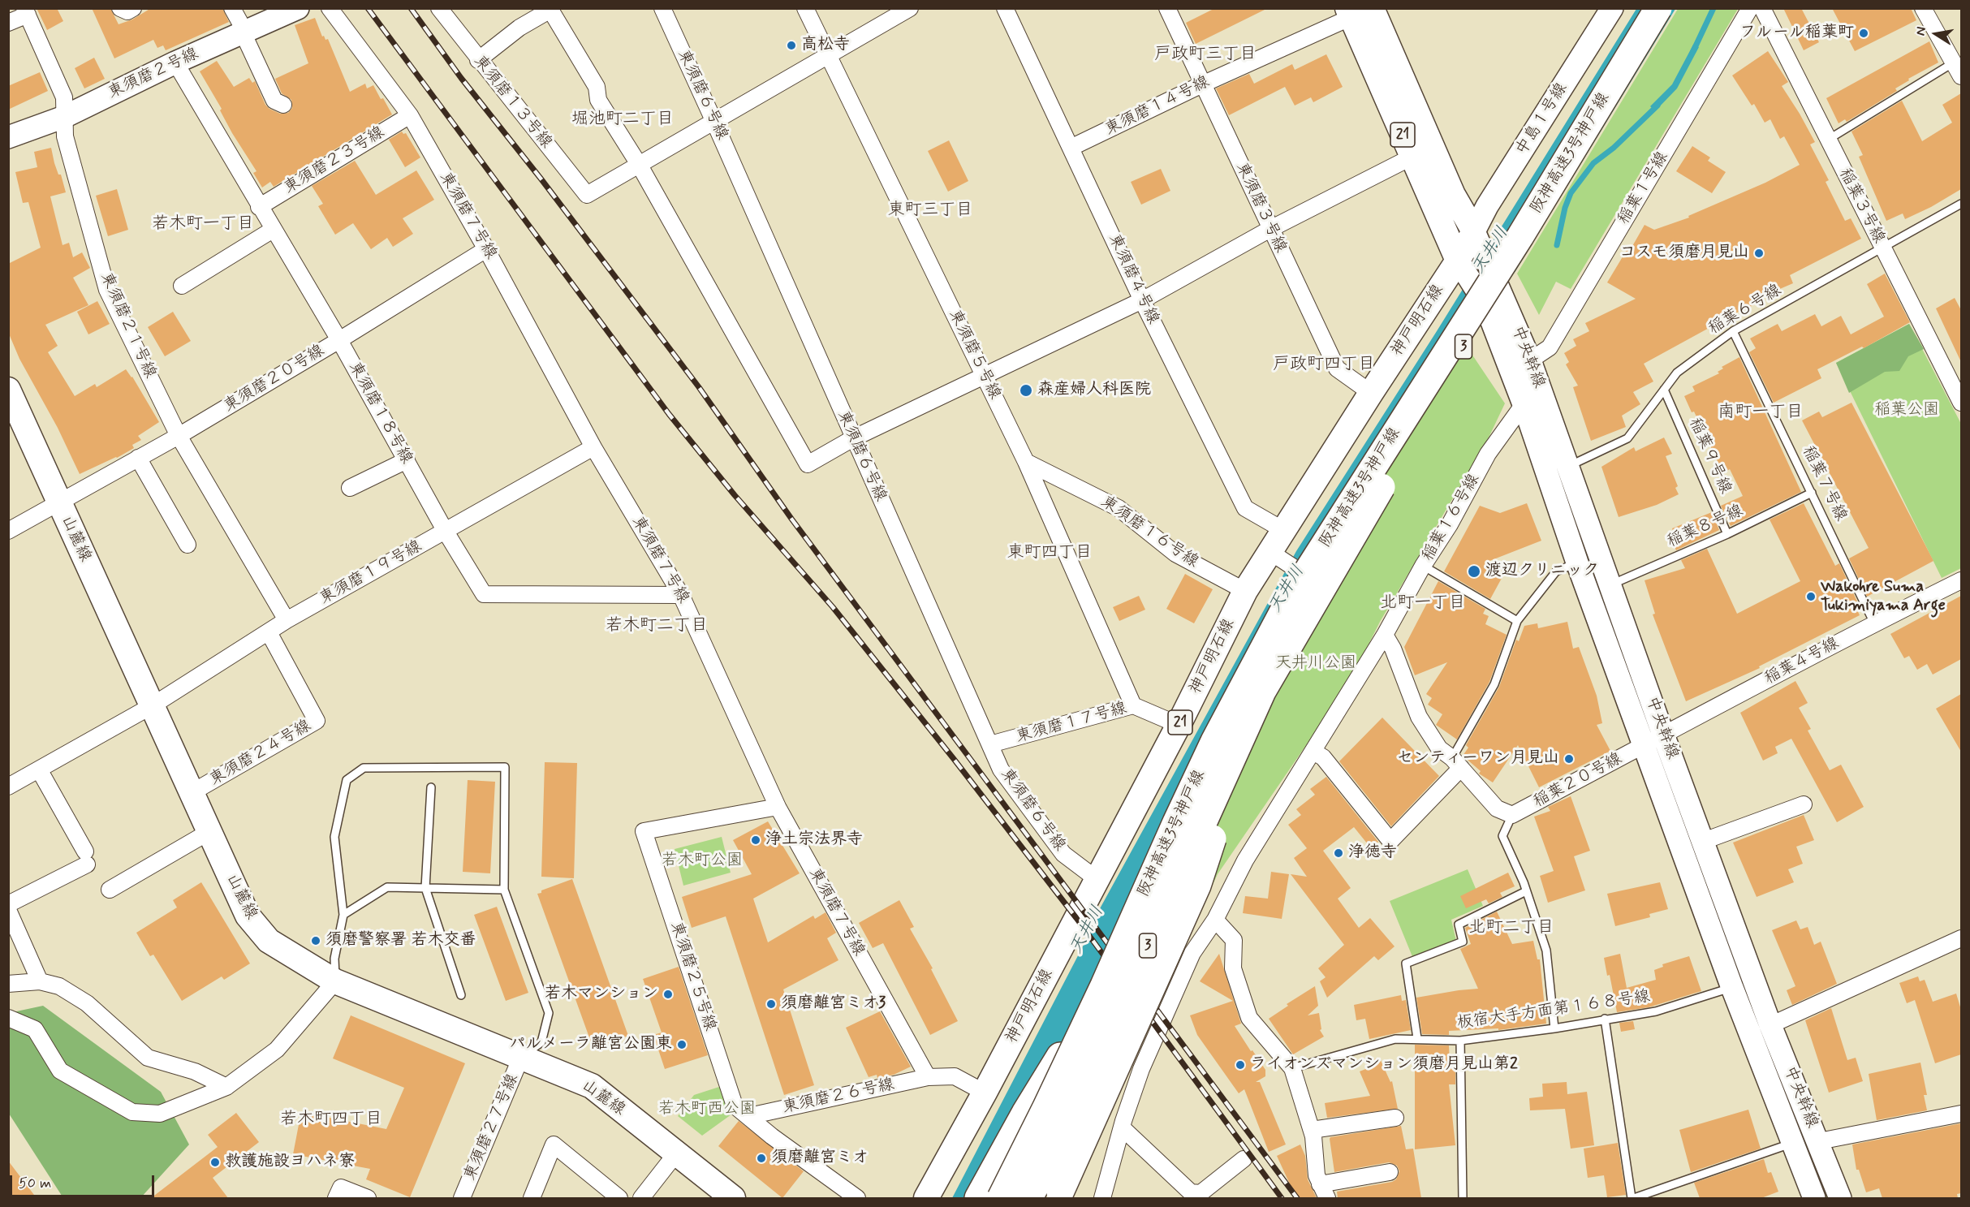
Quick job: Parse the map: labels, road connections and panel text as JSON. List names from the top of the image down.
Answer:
{
  "streets": {
    "highway": ["阪神高速3号神戸線", "3"],
    "main road": ["21", "神戸明石線", "山麓線"],
    "street": [
      "東須磨２号線",
      "東須磨６号線",
      "東須磨１３号線",
      "東須磨１４号線",
      "中島１号線",
      "東須磨２３号線",
      "稲葉１号線",
      "稲葉３号線",
      "東須磨３号線",
      "東須磨７号線",
      "東須磨４号線",
      "東須磨２１号線",
      "東須磨５号線",
      "中央幹線",
      "東須磨２０号線",
      "東須磨１８号線",
      "稲葉１６号線",
      "東須磨１６号線",
      "東須磨１９号線",
      "稲葉４号線",
      "東須磨１７号線",
      "東須磨２４号線",
      "稲葉２０号線",
      "東須磨２５号線",
      "東須磨２６号線",
      "東須磨２７号線"
    ],
    "lane": [
      "稲葉６号線",
      "稲葉９号線",
      "稲葉７号線",
      "稲葉８号線",
      "板宿大手方面第１６８号線"
    ]
  },
  "crossings": [
    ["東須磨２号線", "東須磨２１号線"],
    ["東須磨２号線", "東須磨１８号線"],
    ["東須磨６号線", "神戸明石線"],
    ["東須磨６号線", "東須磨１７号線"],
    ["東須磨１４号線", "21"],
    ["東須磨１４号線", "東須磨３号線"],
    ["東須磨１４号線", "東須磨４号線"],
    ["中島１号線", "21"],
    ["中島１号線", "神戸明石線"],
    ["中島１号線", "中央幹線"],
    ["21", "神戸明石線"],
    ["21", "中央幹線"],
    ["東須磨２３号線", "東須磨７号線"],
    ["東須磨２３号線", "東須磨１８号線"],
    ["稲葉１号線", "中央幹線"],
    ["稲葉３号線", "稲葉６号線"],
    ["東須磨３号線", "神戸明石線"],
    ["東須磨７号線", "東須磨２０号線"],
    ["東須磨７号線", "東須磨１８号線"],
    ["東須磨７号線", "東須磨１９号線"],
    ["東須磨７号線", "東須磨２５号線"],
    ["東須磨７号線", "東須磨２６号線"],
    ["東須磨４号線", "神戸明石線"],
    ["稲葉６号線", "中央幹線"],
    ["稲葉６号線", "稲葉９号線"],
    ["稲葉６号線", "稲葉７号線"],
    ["神戸明石線", "中央幹線"],
    ["神戸明石線", "東須磨１６号線"],
    ["神戸明石線", "東須磨１７号線"],
    ["東須磨２１号線", "東須磨２０号線"],
    ["東須磨２１号線", "東須磨１９号線"],
    ["東須磨５号線", "東須磨１６号線"],
    ["東須磨５号線", "東須磨１７号線"],
    ["中央幹線", "稲葉１６号線"],
    ["中央幹線", "稲葉８号線"],
    ["中央幹線", "稲葉４号線"],
    ["中央幹線", "稲葉２０号線"],
    ["中央幹線", "板宿大手方面第１６８号線"],
    ["東須磨２０号線", "東須磨１８号線"],
    ["東須磨２０号線", "山麓線"],
    ["東須磨１８号線", "東須磨１９号線"],
    ["稲葉９号線", "稲葉８号線"],
    ["稲葉７号線", "稲葉８号線"],
    ["稲葉７号線", "稲葉４号線"],
    ["山麓線", "東須磨１９号線"],
    ["山麓線", "東須磨２４号線"],
    ["山麓線", "東須磨２７号線"],
    ["東須磨１９号線", "東須磨２４号線"],
    ["稲葉４号線", "稲葉２０号線"],
    ["東須磨２５号線", "東須磨２６号線"]
  ],
  "districts": [
    "戸政町三丁目",
    "堀池町二丁目",
    "東町三丁目",
    "若木町一丁目",
    "戸政町四丁目",
    "南町一丁目",
    "東町四丁目",
    "北町一丁目",
    "若木町二丁目",
    "北町二丁目",
    "若木町四丁目"
  ],
  "water": ["天井川"],
  "parks": [
    "稲葉公園",
    "天井川公園",
    "若木町公園",
    "若木町西公園"
  ],
  "places": [
    "フルール稲葉町",
    "高松寺",
    "コスモ須磨月見山",
    "森産婦人科医院",
    "渡辺クリニック",
    "Wakohre Suma Tukimiyama Arge",
    "センティーワン月見山",
    "浄土宗法界寺",
    "浄徳寺",
    "須磨警察署 若木交番",
    "若木マンション",
    "須磨離宮ミオ3",
    "パルメーラ離宮公園東",
    "ライオンズマンション須磨月見山第2",
    "須磨離宮ミオ",
    "救護施設ヨハネ寮"
  ],
  "scale_bar": "50 m",
  "north": "left"
}
